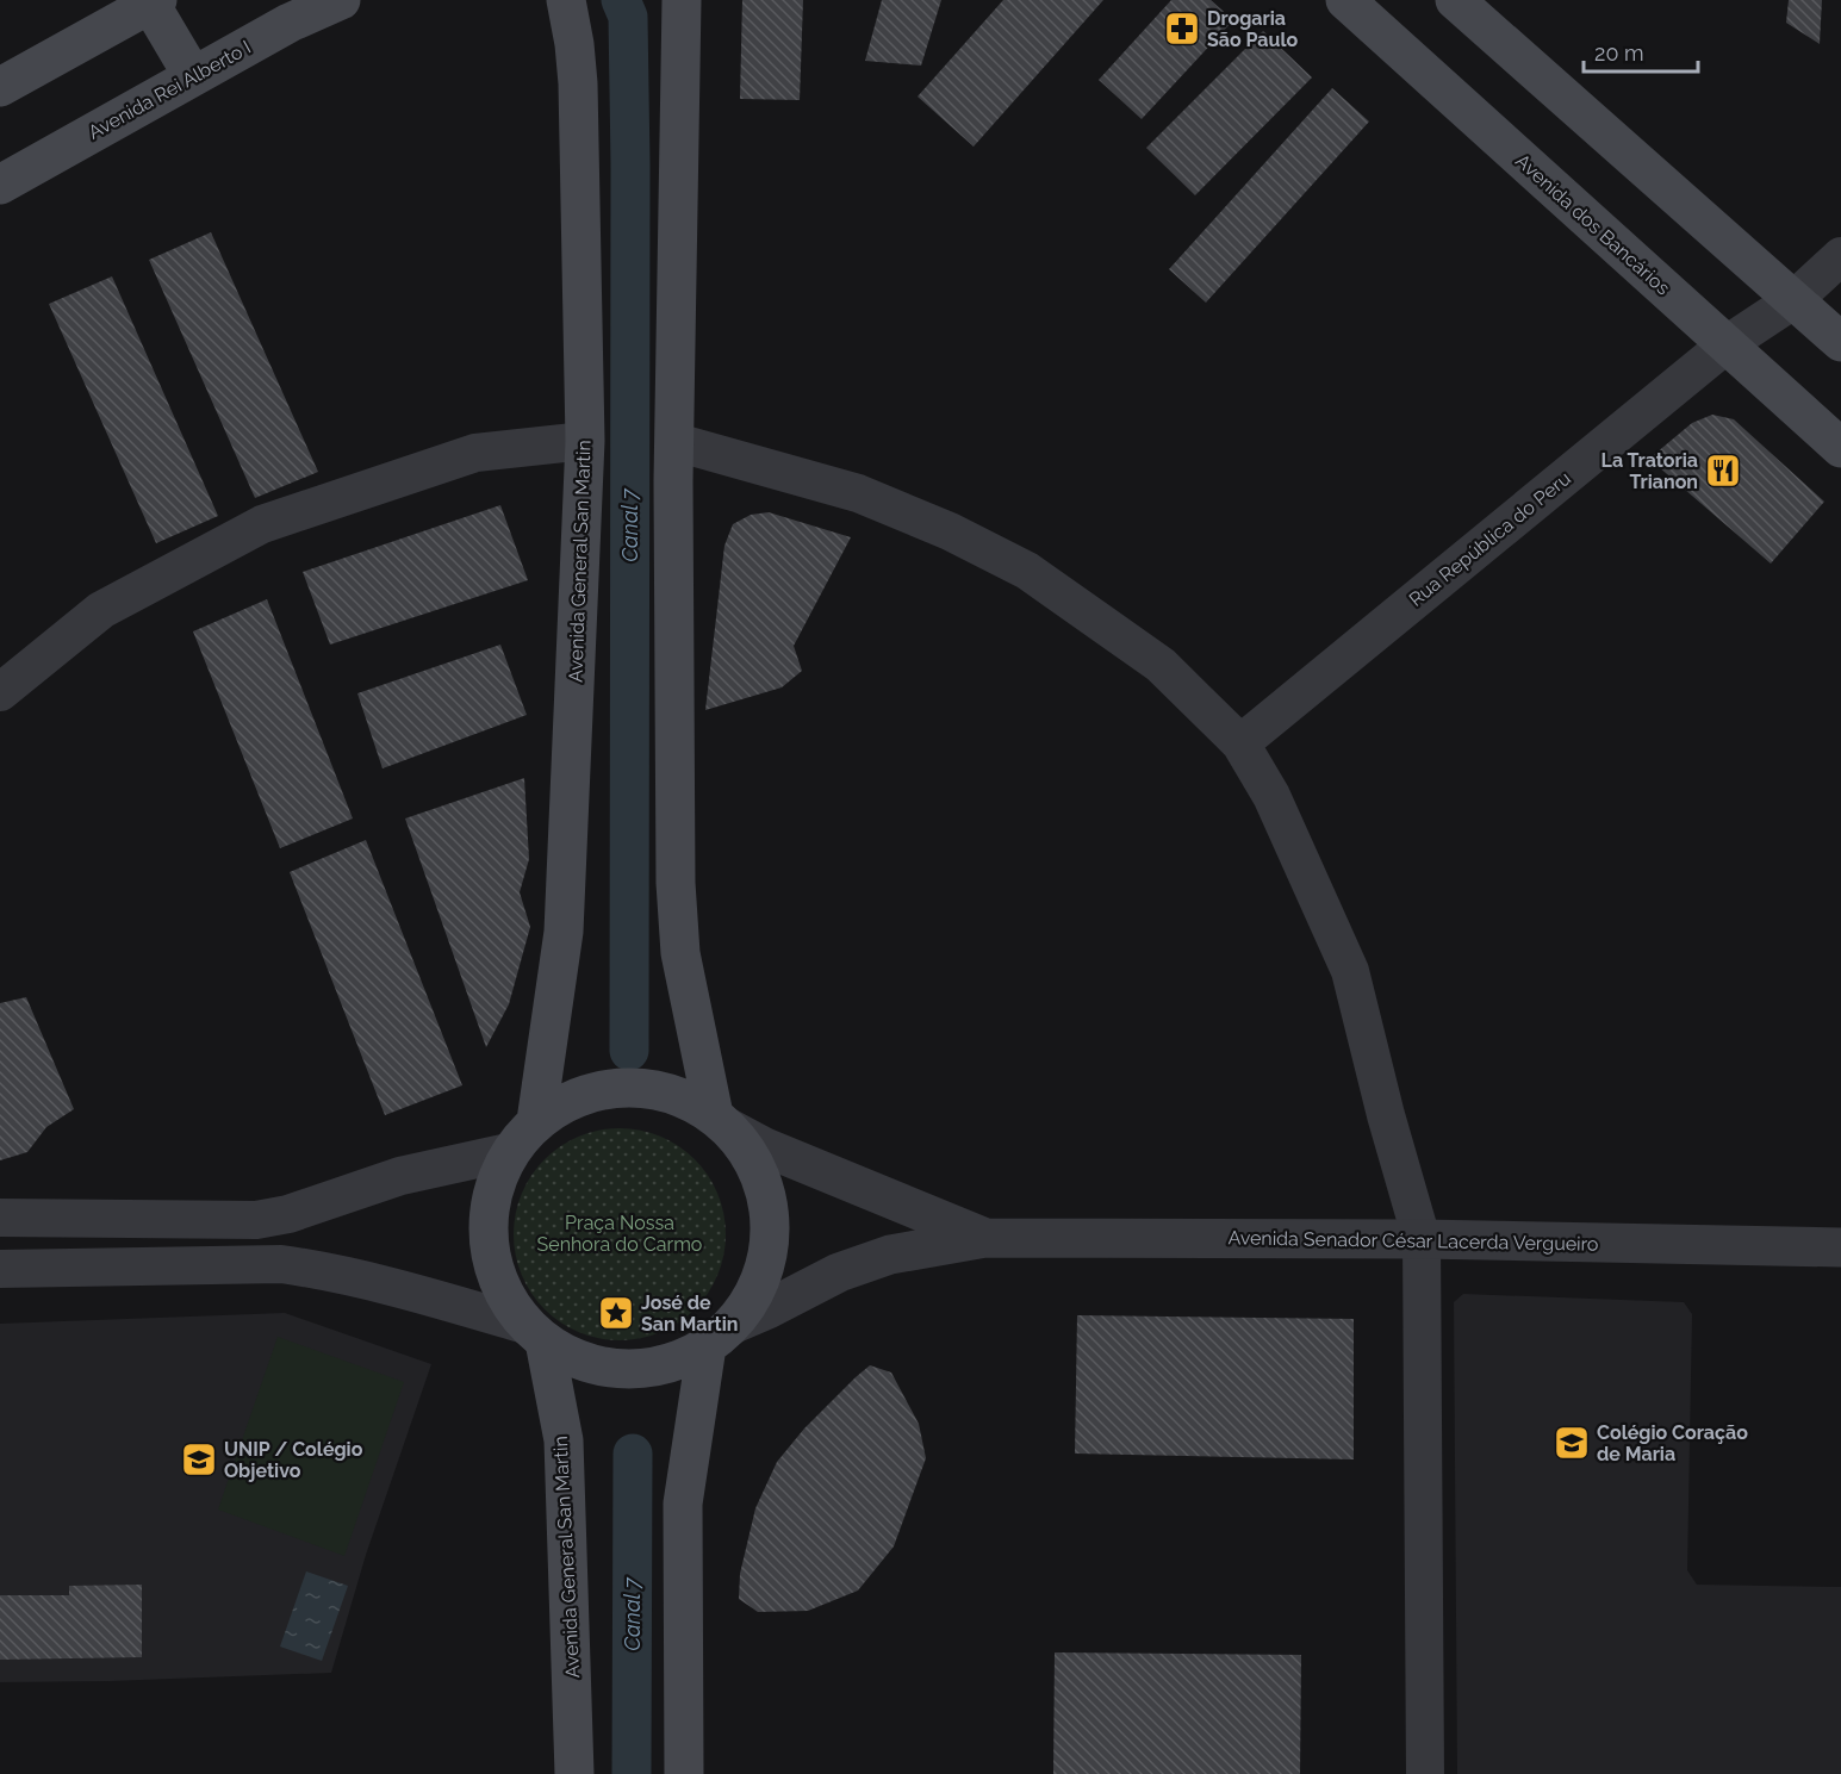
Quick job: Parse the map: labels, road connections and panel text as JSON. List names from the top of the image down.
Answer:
{
  "streets": {
    "main road": ["Avenida Rei Alberto I", "Avenida dos Bancários", "Avenida General San Martin"],
    "street": ["Rua República do Peru", "Avenida Senador César Lacerda Vergueiro"]
  },
  "crossings": [
    ["Avenida dos Bancários", "Rua República do Peru"]
  ],
  "water": ["Canal 7"],
  "parks": ["Praça Nossa Senhora do Carmo"],
  "places": {
    "pharmacy": ["Drogaria São Paulo"],
    "restaurant": ["La Tratoria Trianon"],
    "place": ["José de San Martin"],
    "school or university": ["Colégio Coração de Maria", "UNIP / Colégio Objetivo"]
  },
  "scale_bar": "20 m"
}
